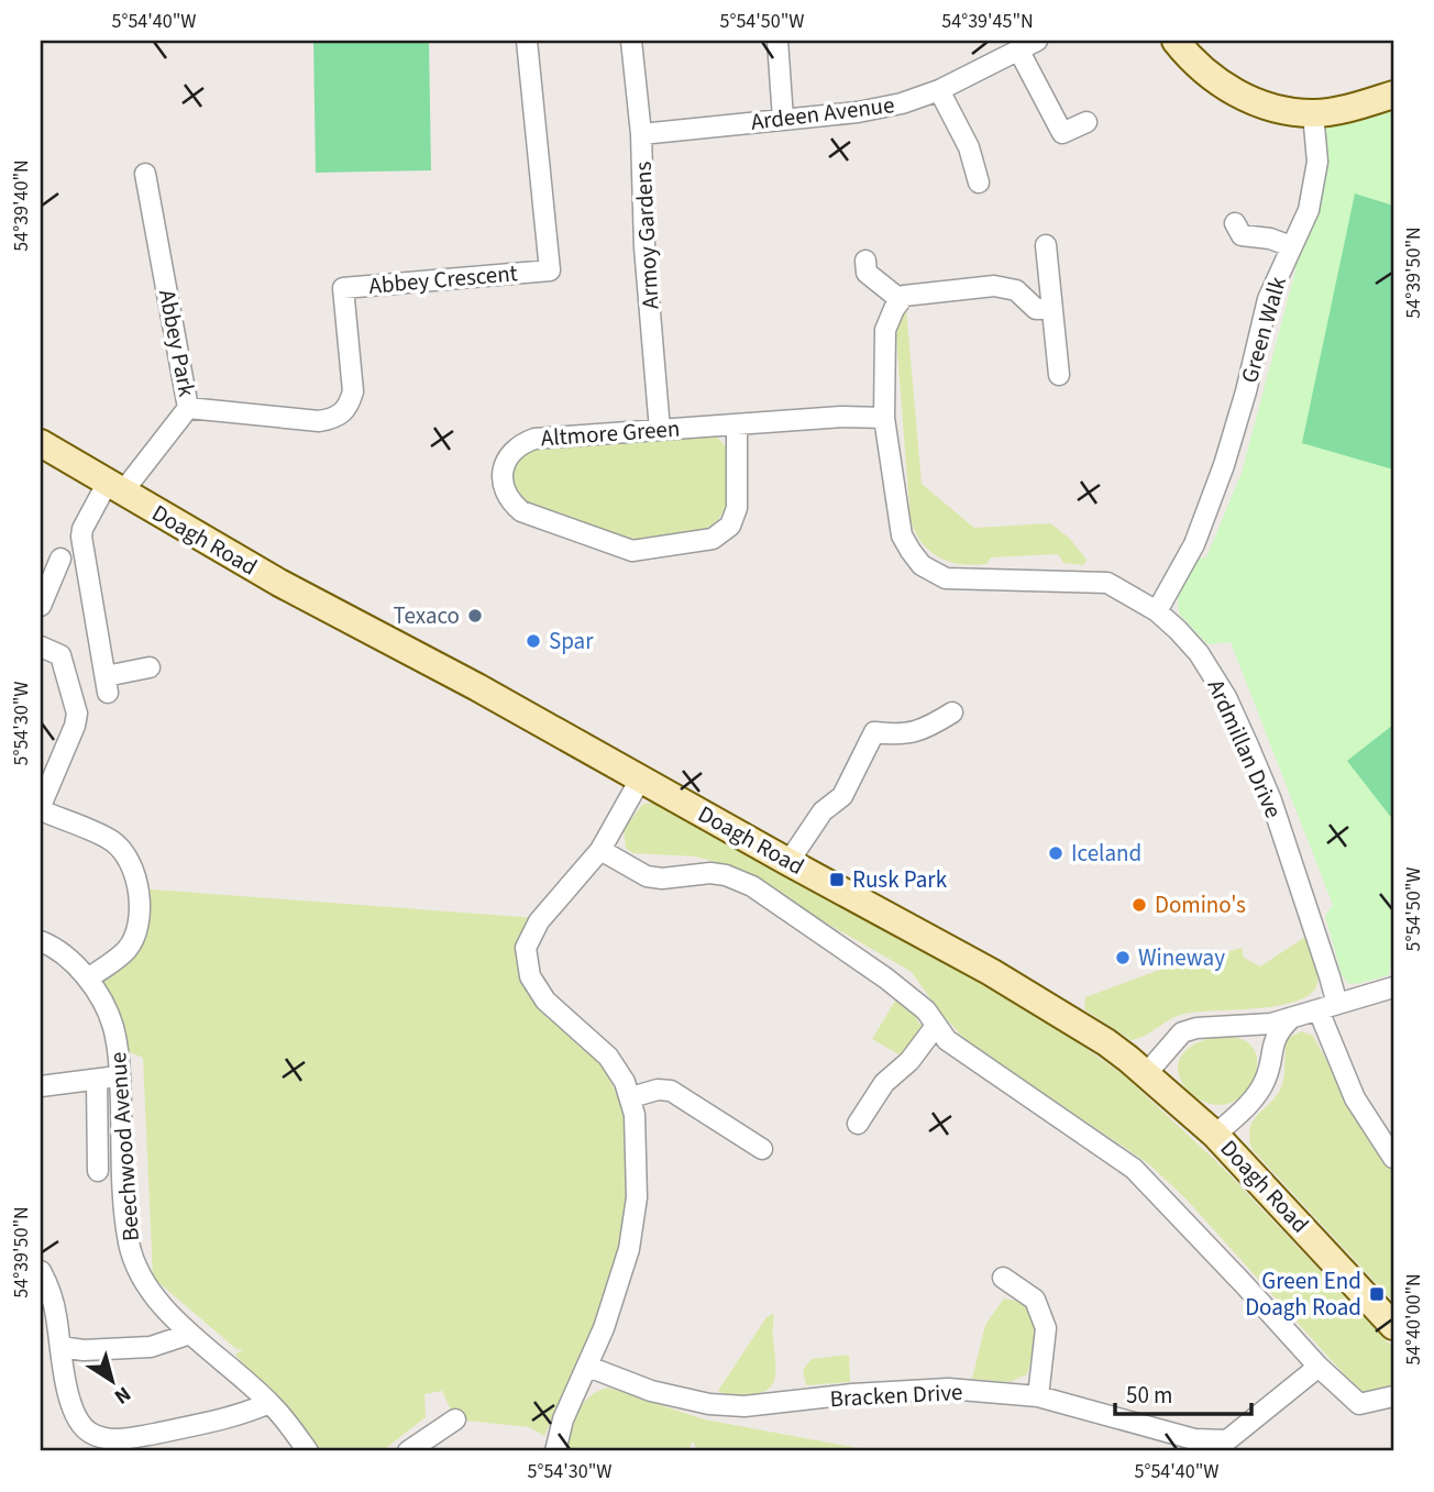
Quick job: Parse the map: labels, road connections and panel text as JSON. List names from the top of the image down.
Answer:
{
  "streets": {
    "main road": ["Doagh Road"],
    "street": [
      "Ardeen Avenue",
      "Armoy Gardens",
      "Abbey Crescent",
      "Green Walk",
      "Abbey Park",
      "Altmore Green",
      "Ardmillan Drive",
      "Beechwood Avenue",
      "Bracken Drive"
    ]
  },
  "crossings": [
    ["Ardeen Avenue", "Armoy Gardens"],
    ["Armoy Gardens", "Altmore Green"],
    ["Abbey Crescent", "Abbey Park"],
    ["Green Walk", "Ardmillan Drive"],
    ["Abbey Park", "Doagh Road"],
    ["Altmore Green", "Ardmillan Drive"]
  ],
  "places": {
    "other": [
      "Texaco",
      "Spar",
      "Iceland",
      "Domino's",
      "Wineway"
    ],
    "transit": ["Rusk Park", "Green End Doagh Road"]
  },
  "scale_bar": "50 m",
  "north": "bottom right",
  "coordinates": [
    "5°54'40\"W",
    "5°54'50\"W",
    "54°39'45\"N",
    "54°39'40\"N",
    "54°39'50\"N",
    "5°54'30\"W",
    "54°40'00\"N"
  ]
}
